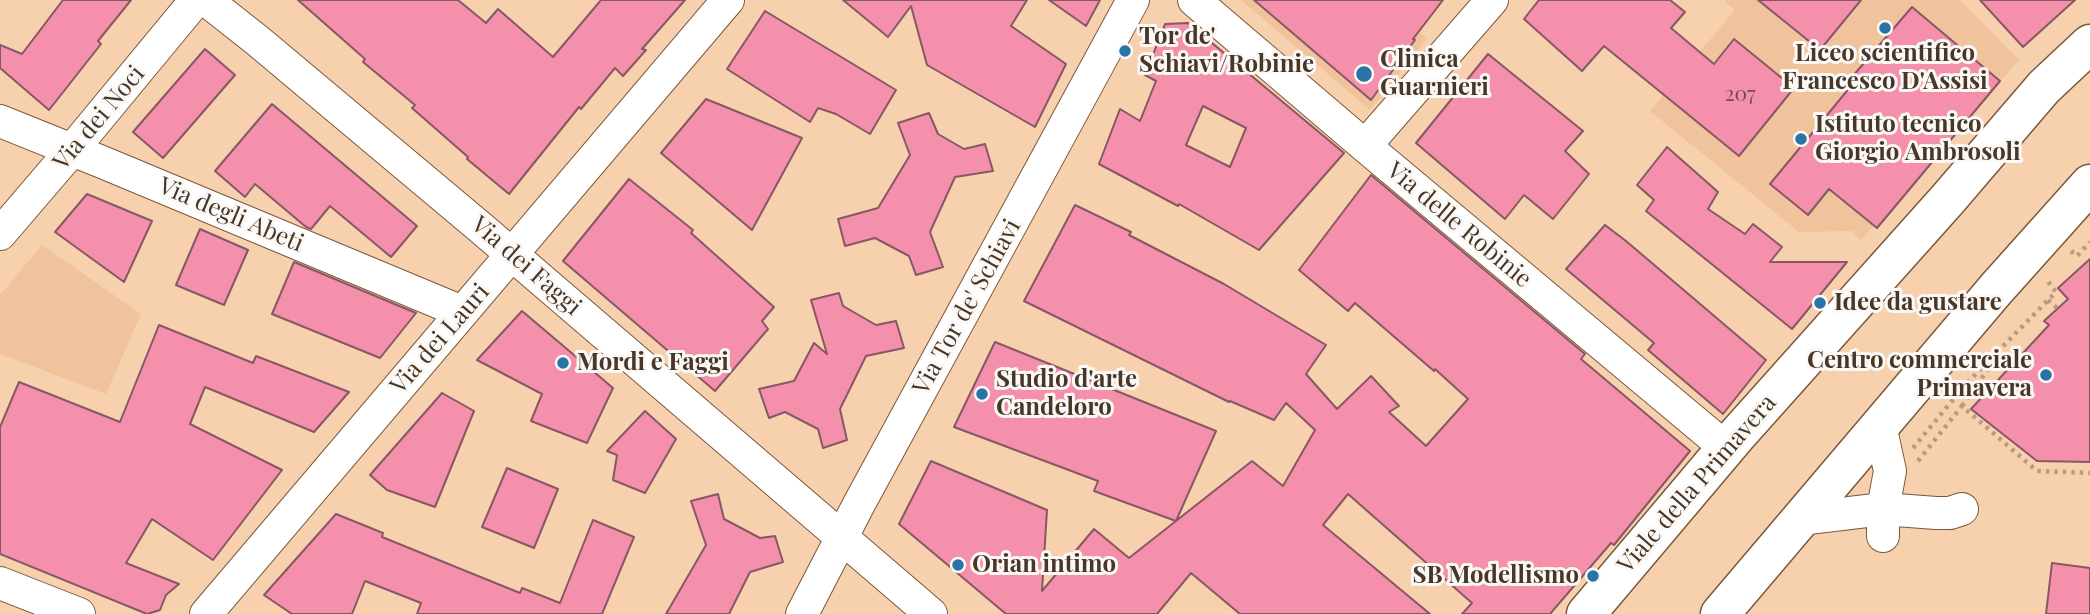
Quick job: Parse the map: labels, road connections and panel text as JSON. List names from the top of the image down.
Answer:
{
  "streets": {
    "main road": ["Viale della Primavera"],
    "street": [
      "Via dei Noci",
      "Via degli Abeti",
      "Via delle Robinie",
      "Via dei Faggi",
      "Via Tor de' Schiavi",
      "Via dei Lauri"
    ]
  },
  "crossings": [
    ["Via dei Noci", "Via degli Abeti"],
    ["Via degli Abeti", "Via dei Lauri"],
    ["Via delle Robinie", "Viale della Primavera"],
    ["Via dei Faggi", "Via Tor de' Schiavi"],
    ["Via dei Faggi", "Via dei Lauri"]
  ],
  "places": [
    "Liceo scientifico Francesco D'Assisi",
    "Tor de' Schiavi/Robinie",
    "Clinica Guarnieri",
    "Istituto tecnico Giorgio Ambrosoli",
    "Idee da gustare",
    "Mordi e Faggi",
    "Centro commerciale Primavera",
    "Studio d'arte Candeloro",
    "Orian intimo",
    "SB Modellismo"
  ],
  "house_numbers": ["207"]
}
